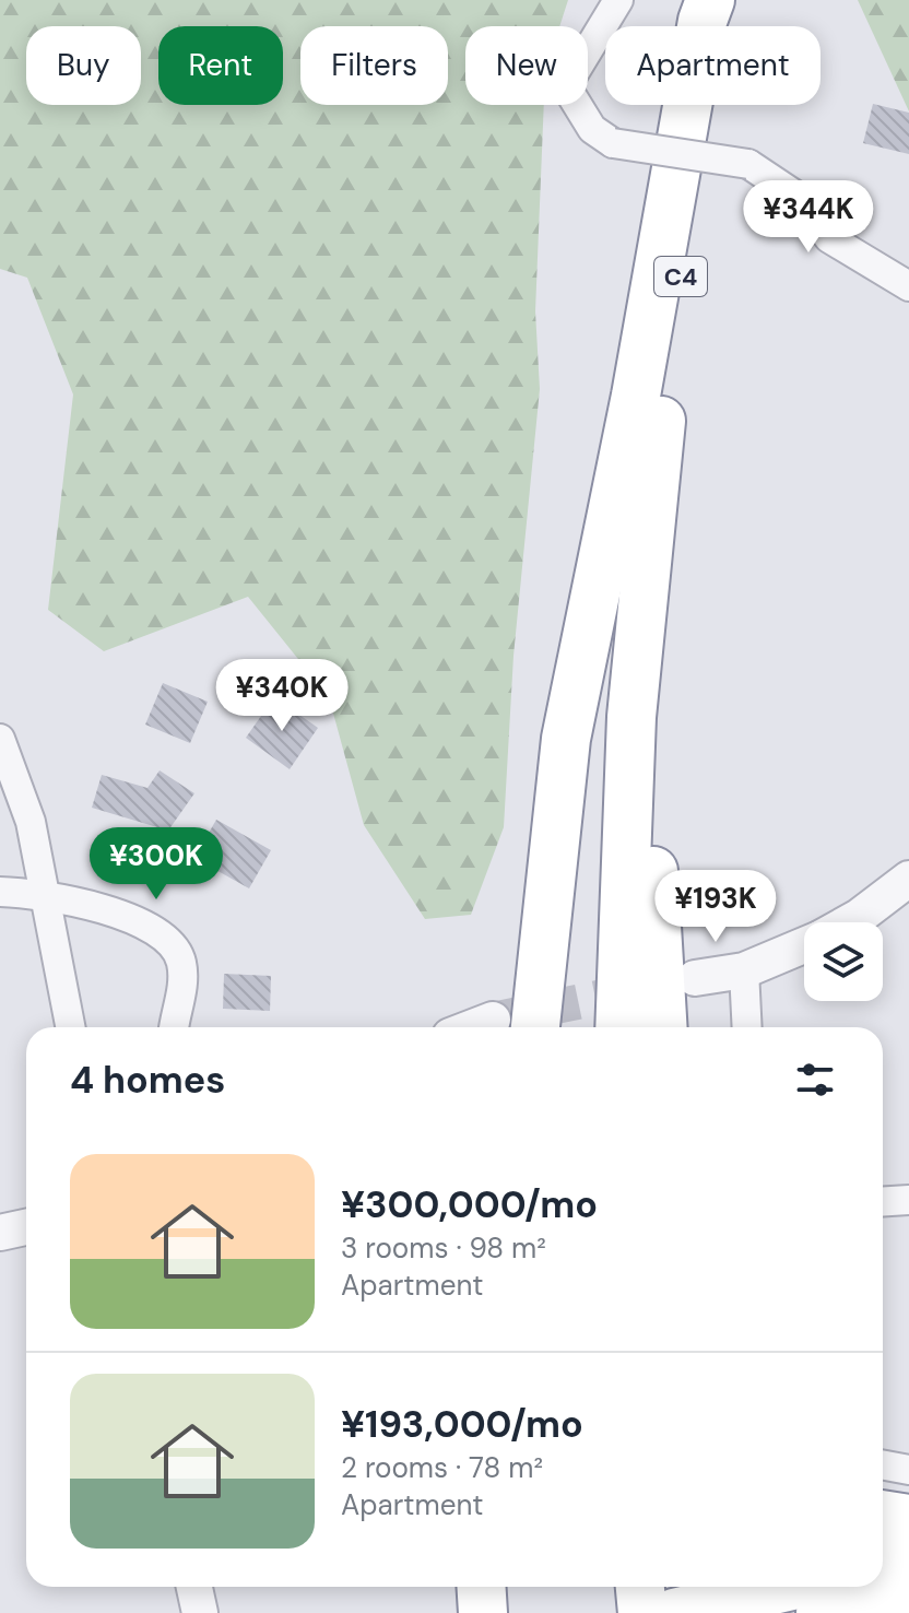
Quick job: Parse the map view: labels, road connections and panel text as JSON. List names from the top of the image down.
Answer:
{
  "streets": {
    "highway": ["C4"]
  },
  "page": {
    "chip": [
      "Buy",
      "Rent",
      "Filters",
      "New",
      "Apartment"
    ],
    "price": [
      "¥344K",
      "¥340K",
      "¥300K",
      "¥193K"
    ],
    "heading": "4 homes",
    "list": [
      {
        "name": "¥300,000/mo",
        "note": "3 rooms · 98 m² · Apartment"
      },
      {
        "name": "¥193,000/mo",
        "note": "2 rooms · 78 m² · Apartment"
      }
    ]
  }
}
